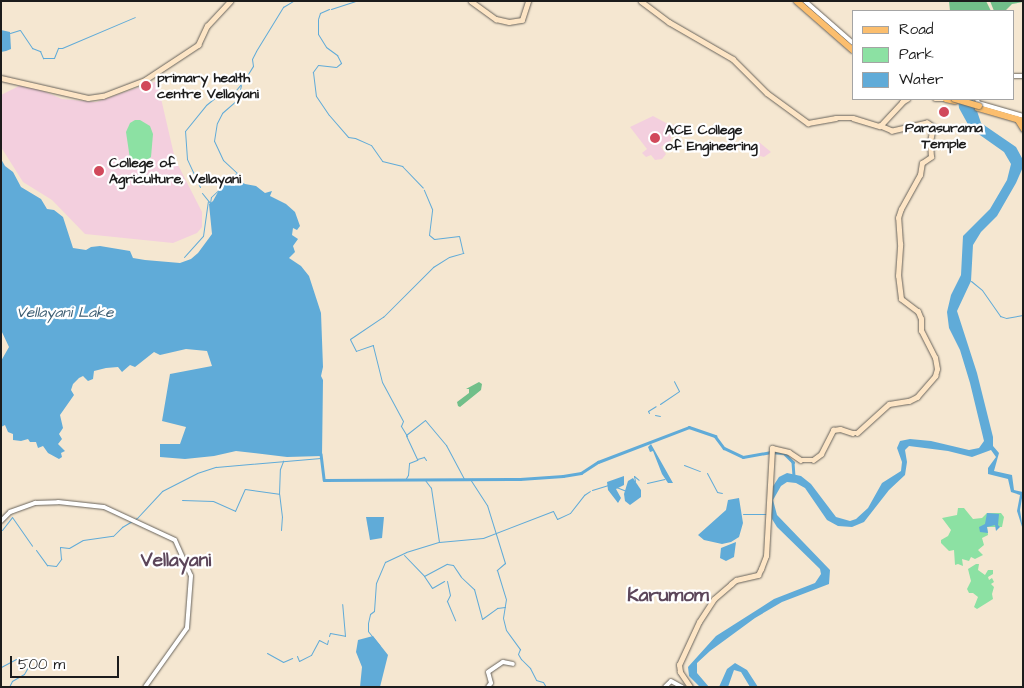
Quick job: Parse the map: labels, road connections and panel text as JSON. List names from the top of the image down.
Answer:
{
  "districts": ["Vellayani", "Karumom"],
  "water": ["Vellayani Lake"],
  "places": [
    "primary health centre Vellayani",
    "Parasurama Temple",
    "ACE College of Engineering",
    "College of Agriculture, Vellayani"
  ],
  "legend": ["Road", "Park", "Water"],
  "scale_bar": "500 m"
}
